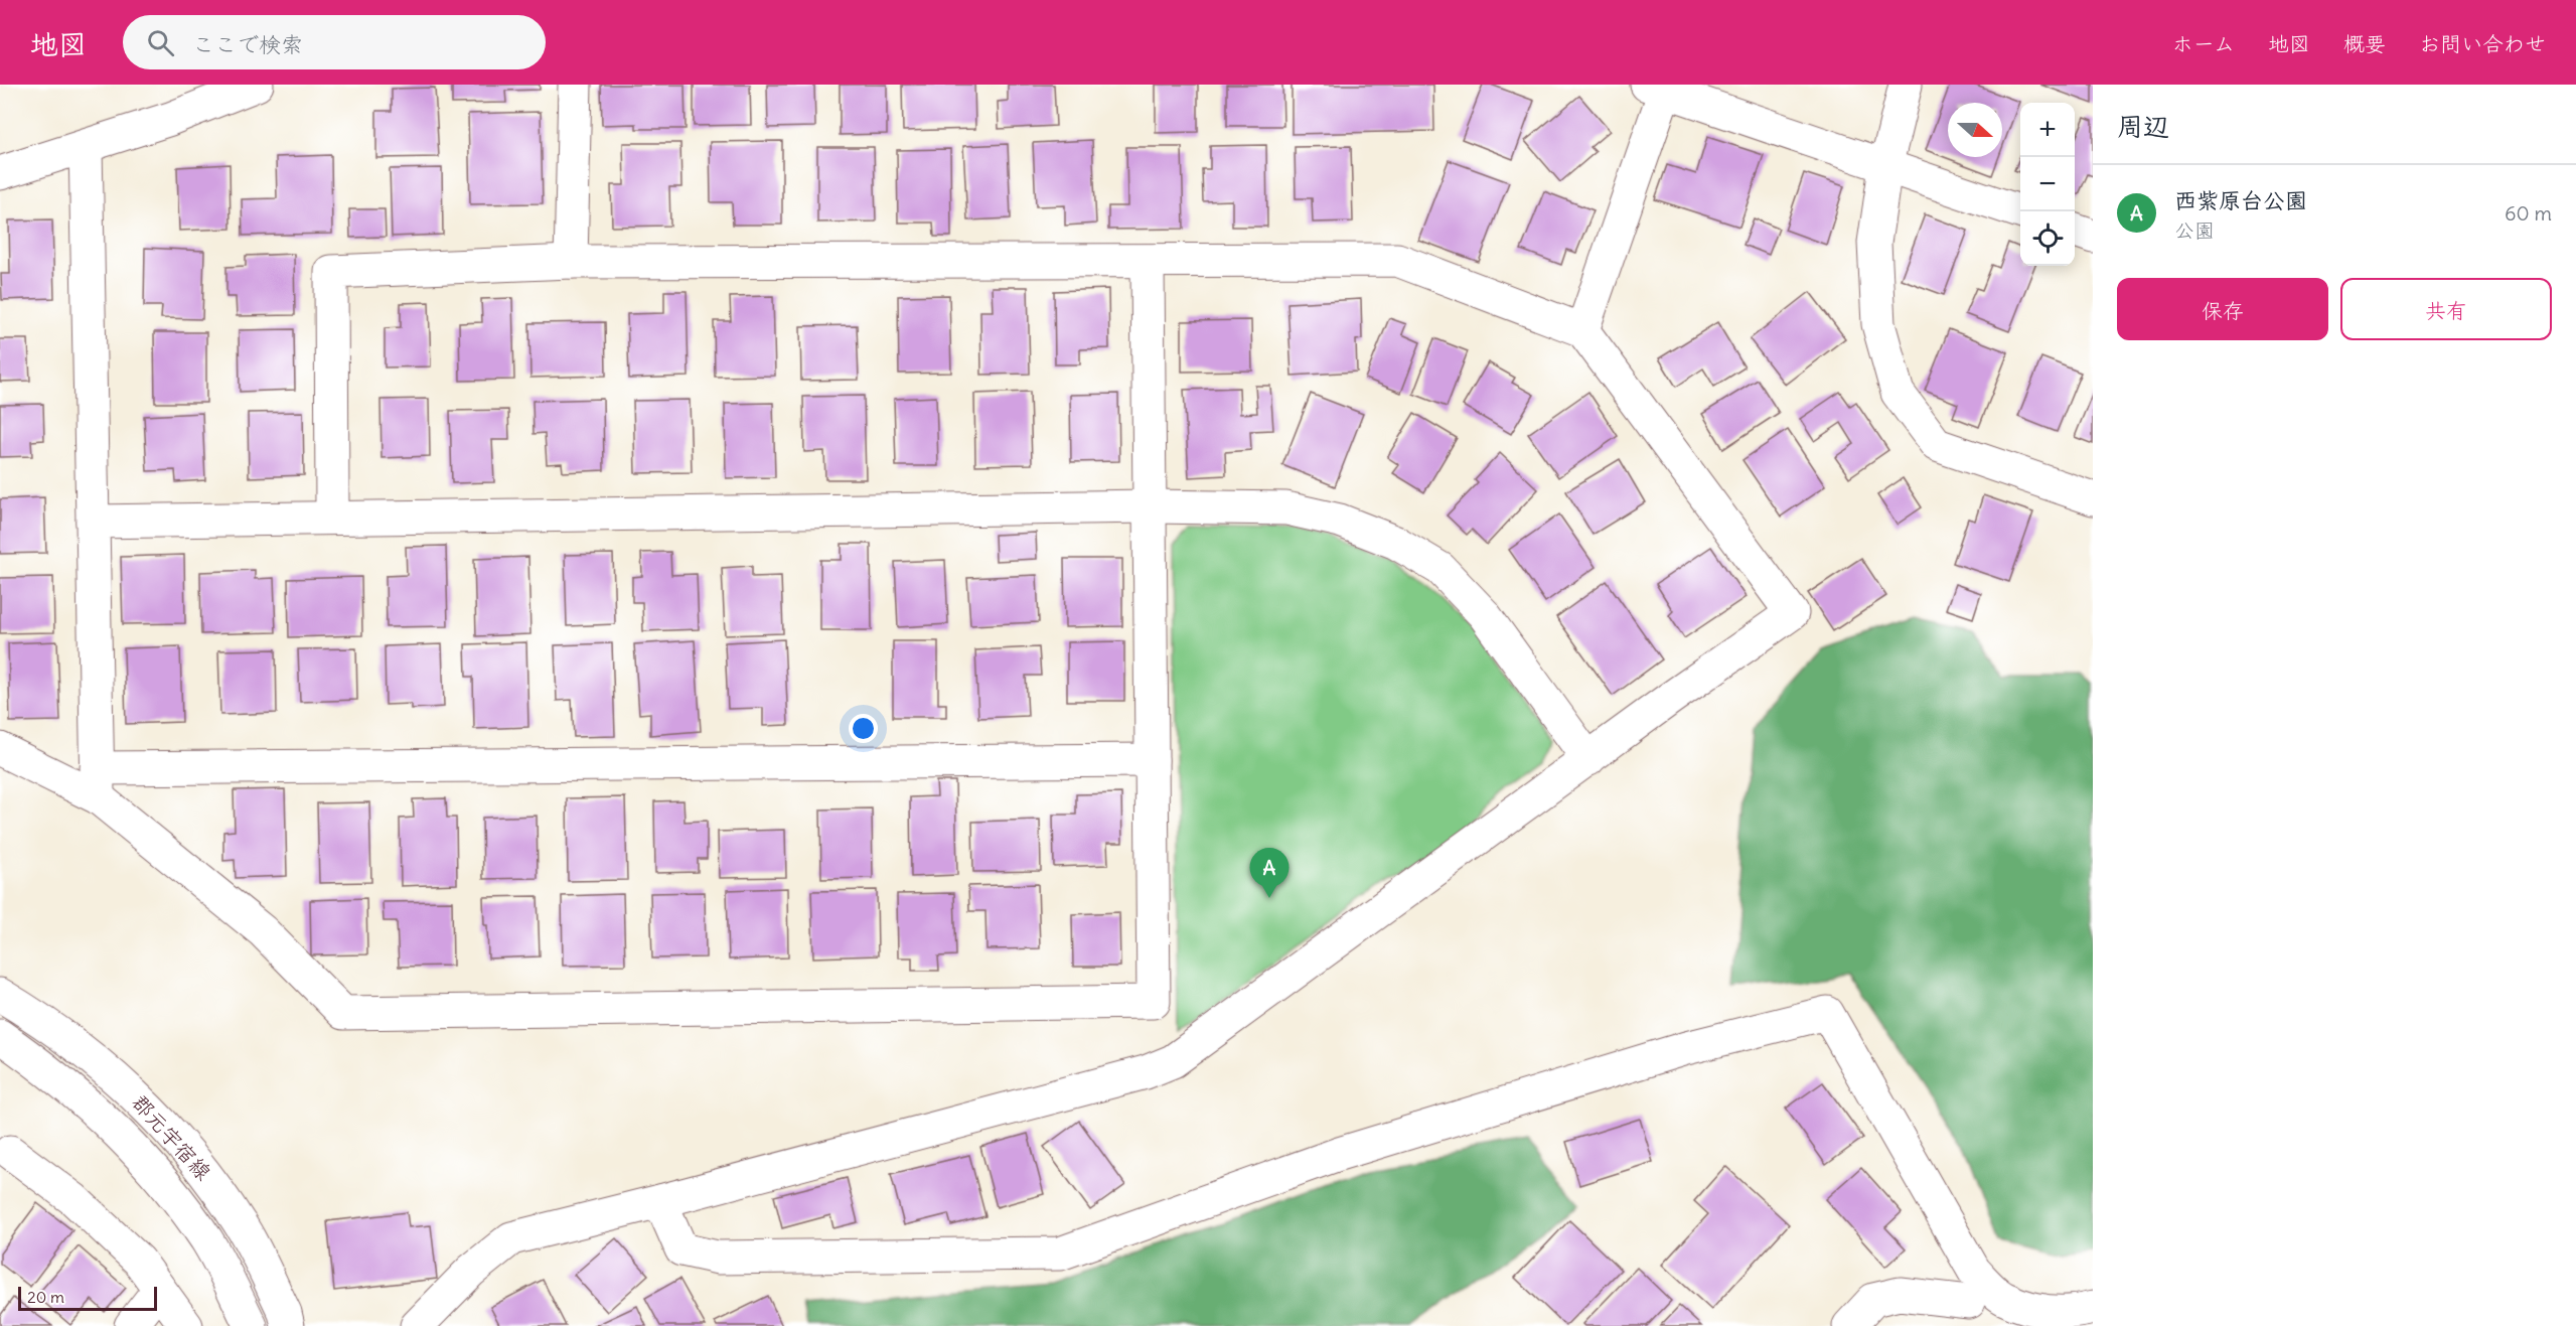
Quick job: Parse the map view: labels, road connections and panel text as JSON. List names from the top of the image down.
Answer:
{
  "streets": {
    "street": ["郡元宇宿線"]
  },
  "scale_bar": "20 m",
  "north": "right",
  "page": {
    "header": "地図",
    "search": "ここで検索",
    "nav": [
      "ホーム",
      "地図",
      "概要",
      "お問い合わせ"
    ],
    "heading": "周辺",
    "map_buttons": ["+", "−"],
    "list": [
      {
        "mark": "A",
        "name": "西紫原台公園",
        "note": "公園",
        "value": "60 m"
      }
    ],
    "buttons": ["保存", "共有"],
    "pins": "A",
    "scale": "20 m"
  }
}
